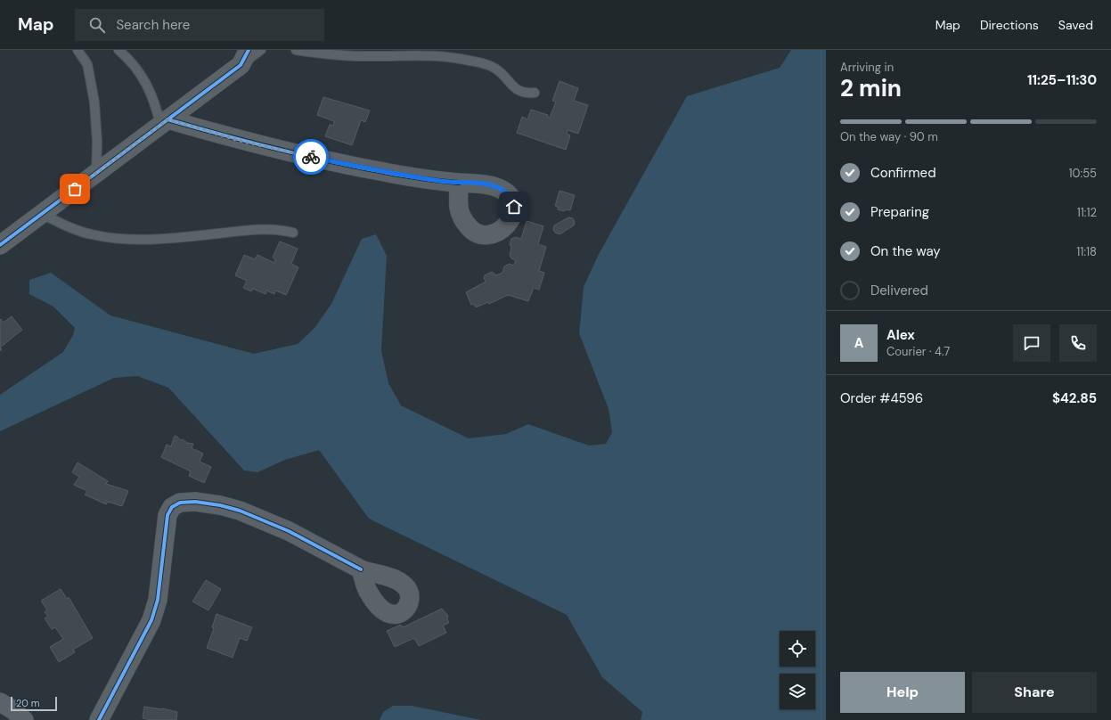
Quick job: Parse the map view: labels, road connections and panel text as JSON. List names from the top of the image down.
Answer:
{
  "scale_bar": "20 m",
  "page": {
    "header": "Map",
    "search": "Search here",
    "nav": ["Map", "Directions", "Saved"],
    "heading": ["2 min", "Arriving in", "11:25–11:30"],
    "panel": [
      "Alex",
      "Courier · 4.7",
      "Order #4596",
      "$42.85"
    ],
    "bar": "On the way · 90 m",
    "list": [
      ["Confirmed", "10:55"],
      ["Preparing", "11:12"],
      ["On the way", "11:18"],
      "Delivered"
    ],
    "round": "A",
    "buttons": ["Help", "Share"],
    "scale": "20 m"
  }
}
